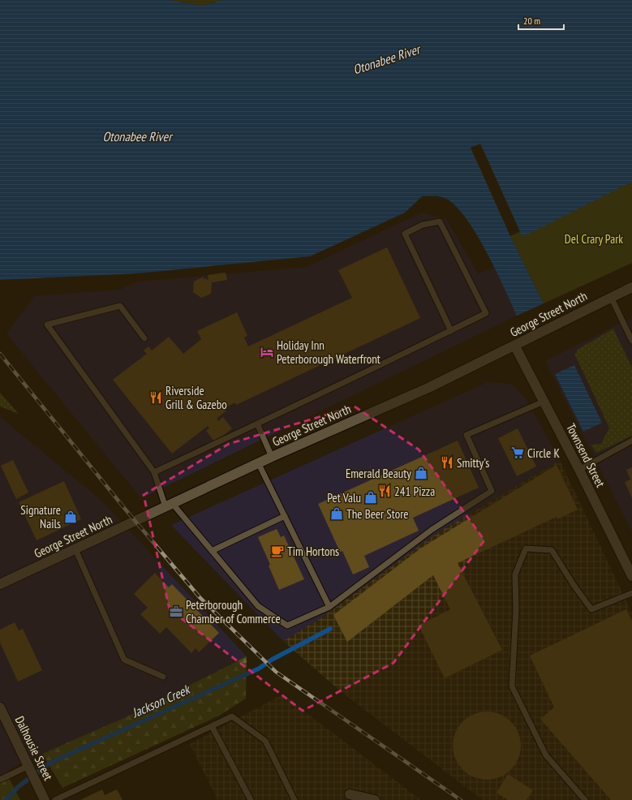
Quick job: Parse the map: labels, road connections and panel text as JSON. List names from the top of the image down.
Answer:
{
  "streets": {
    "main road": ["George Street North", "Townsend Street", "Dalhousie Street"]
  },
  "crossings": [
    ["George Street North", "Townsend Street"]
  ],
  "water": ["Otonabee River", "Jackson Creek"],
  "parks": ["Del Crary Park"],
  "places": {
    "hotel": ["Holiday Inn Peterborough Waterfront"],
    "restaurant": ["Riverside Grill & Gazebo", "Smitty's", "241 Pizza"],
    "supermarket": ["Circle K"],
    "shop": [
      "Emerald Beauty",
      "Pet Valu",
      "The Beer Store",
      "Signature Nails"
    ],
    "cafe": ["Tim Hortons"],
    "office": ["Peterborough Chamber of Commerce"]
  },
  "scale_bar": "20 m"
}
